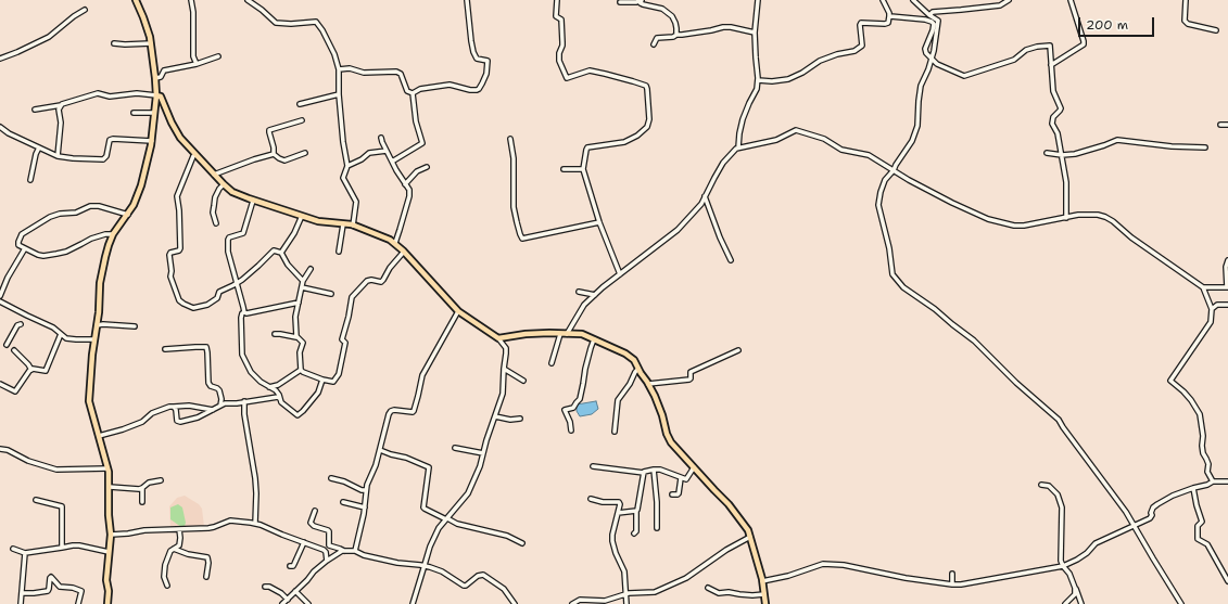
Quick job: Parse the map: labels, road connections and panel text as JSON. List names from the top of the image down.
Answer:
{
  "scale_bar": "200 m"
}
